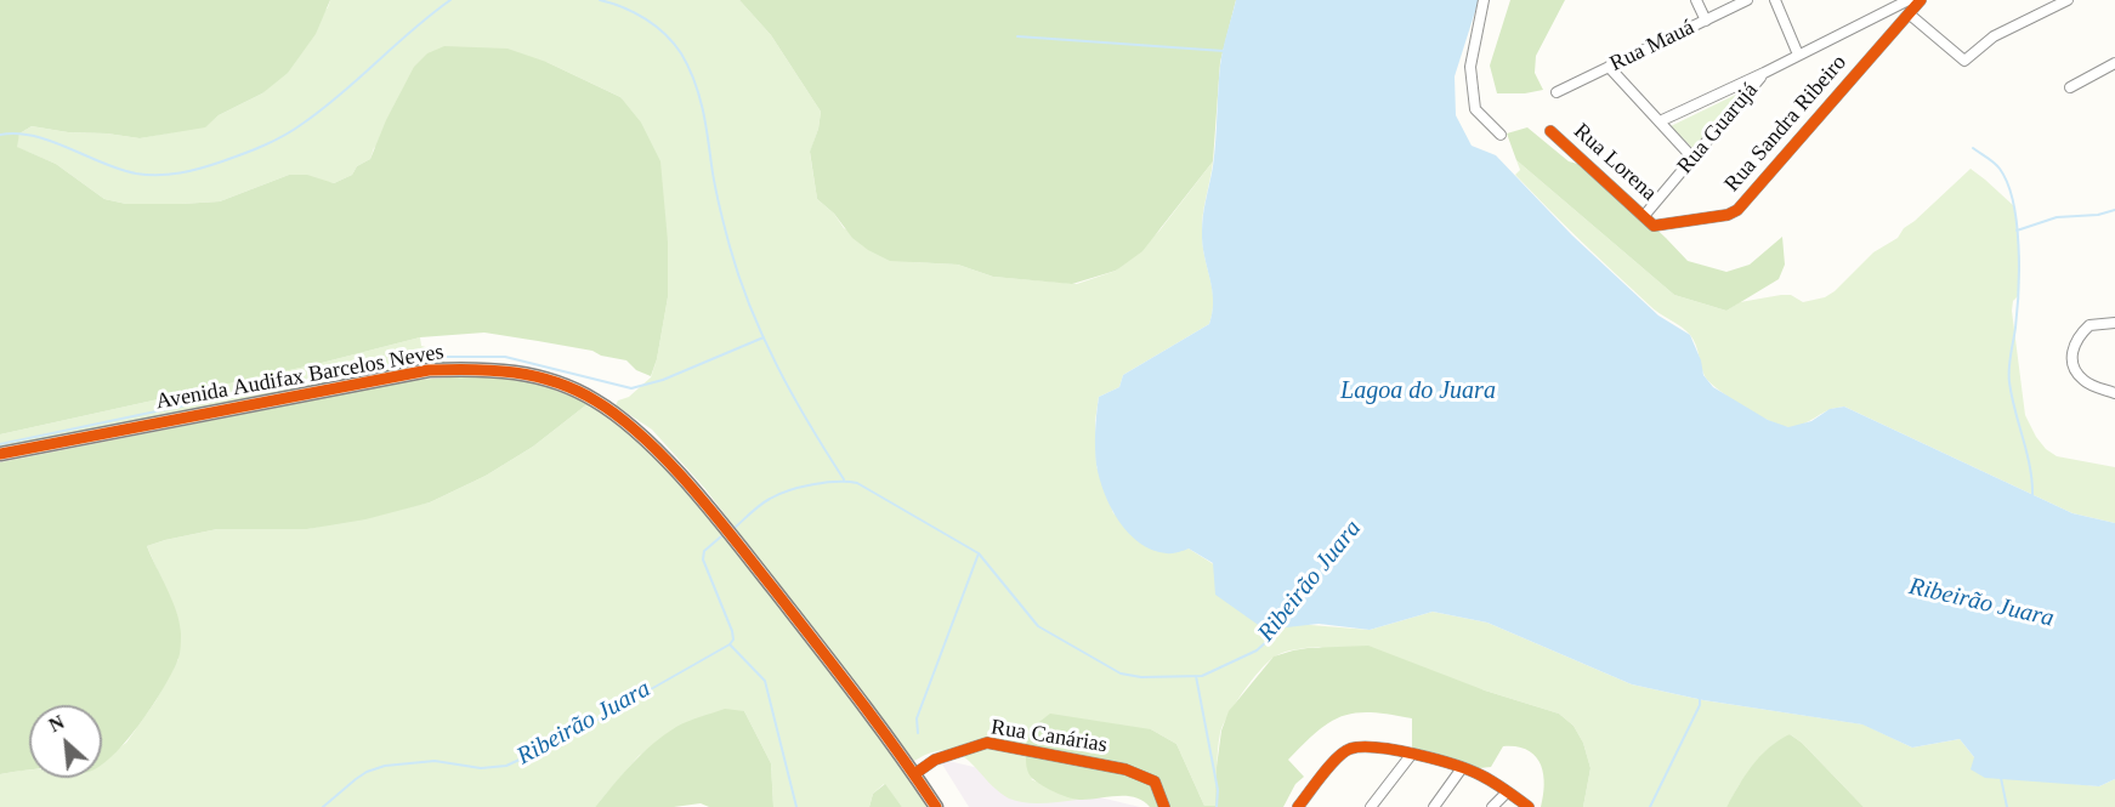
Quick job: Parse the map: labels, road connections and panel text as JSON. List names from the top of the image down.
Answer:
{
  "streets": {
    "main road": ["Avenida Audifax Barcelos Neves"],
    "street": [
      "Rua Mauá",
      "Rua Sandra Ribeiro",
      "Rua Guarujá",
      "Rua Lorena",
      "Rua Canárias"
    ]
  },
  "crossings": [
    ["Rua Sandra Ribeiro", "Rua Lorena"],
    ["Rua Guarujá", "Rua Lorena"],
    ["Avenida Audifax Barcelos Neves", "Rua Canárias"]
  ],
  "water": ["Lagoa do Juara", "Ribeirão Juara"],
  "north": "top left"
}
